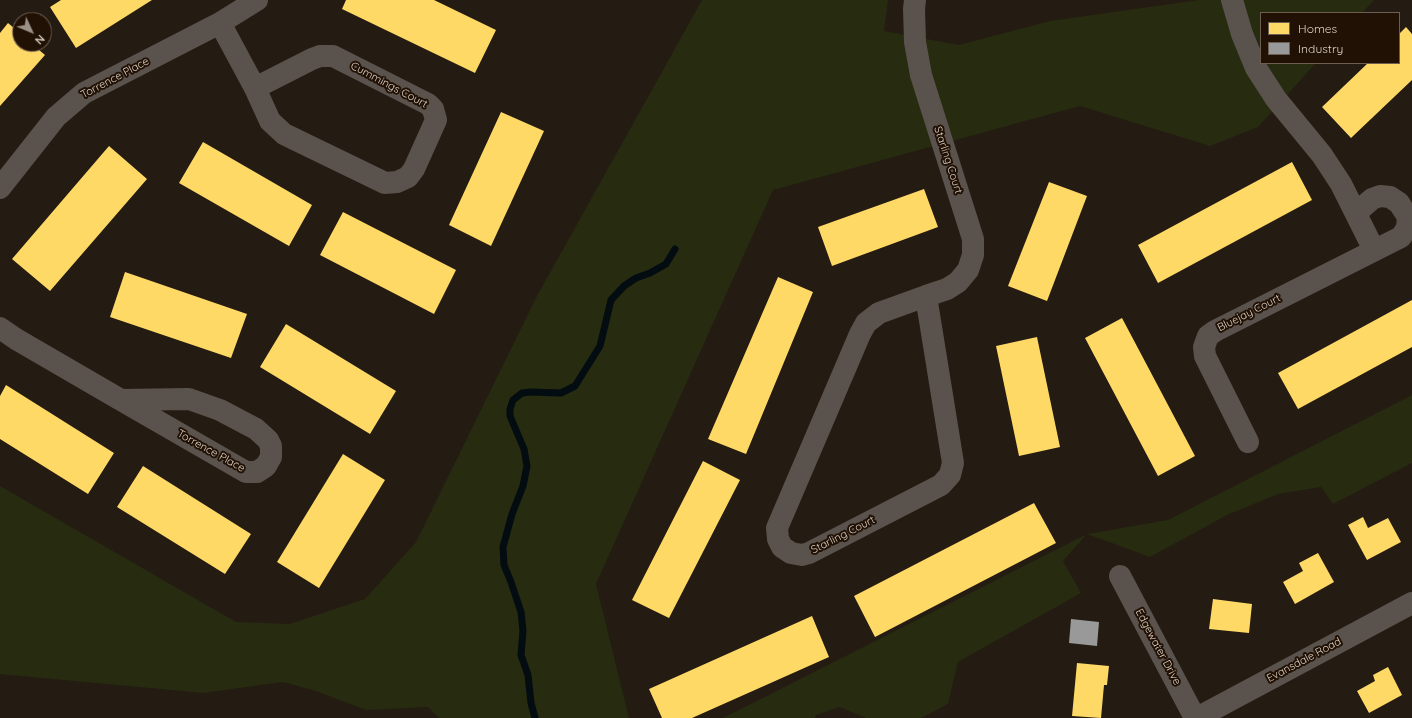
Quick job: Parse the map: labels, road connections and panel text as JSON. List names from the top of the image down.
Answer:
{
  "streets": {
    "street": [
      "Torrence Place",
      "Cummings Court",
      "Starling Court",
      "Bluejay Court",
      "Edgewater Drive",
      "Evansdale Road"
    ]
  },
  "crossings": [
    ["Torrence Place", "Cummings Court"],
    ["Edgewater Drive", "Evansdale Road"]
  ],
  "legend": ["Homes", "Industry"],
  "north": "bottom right"
}
